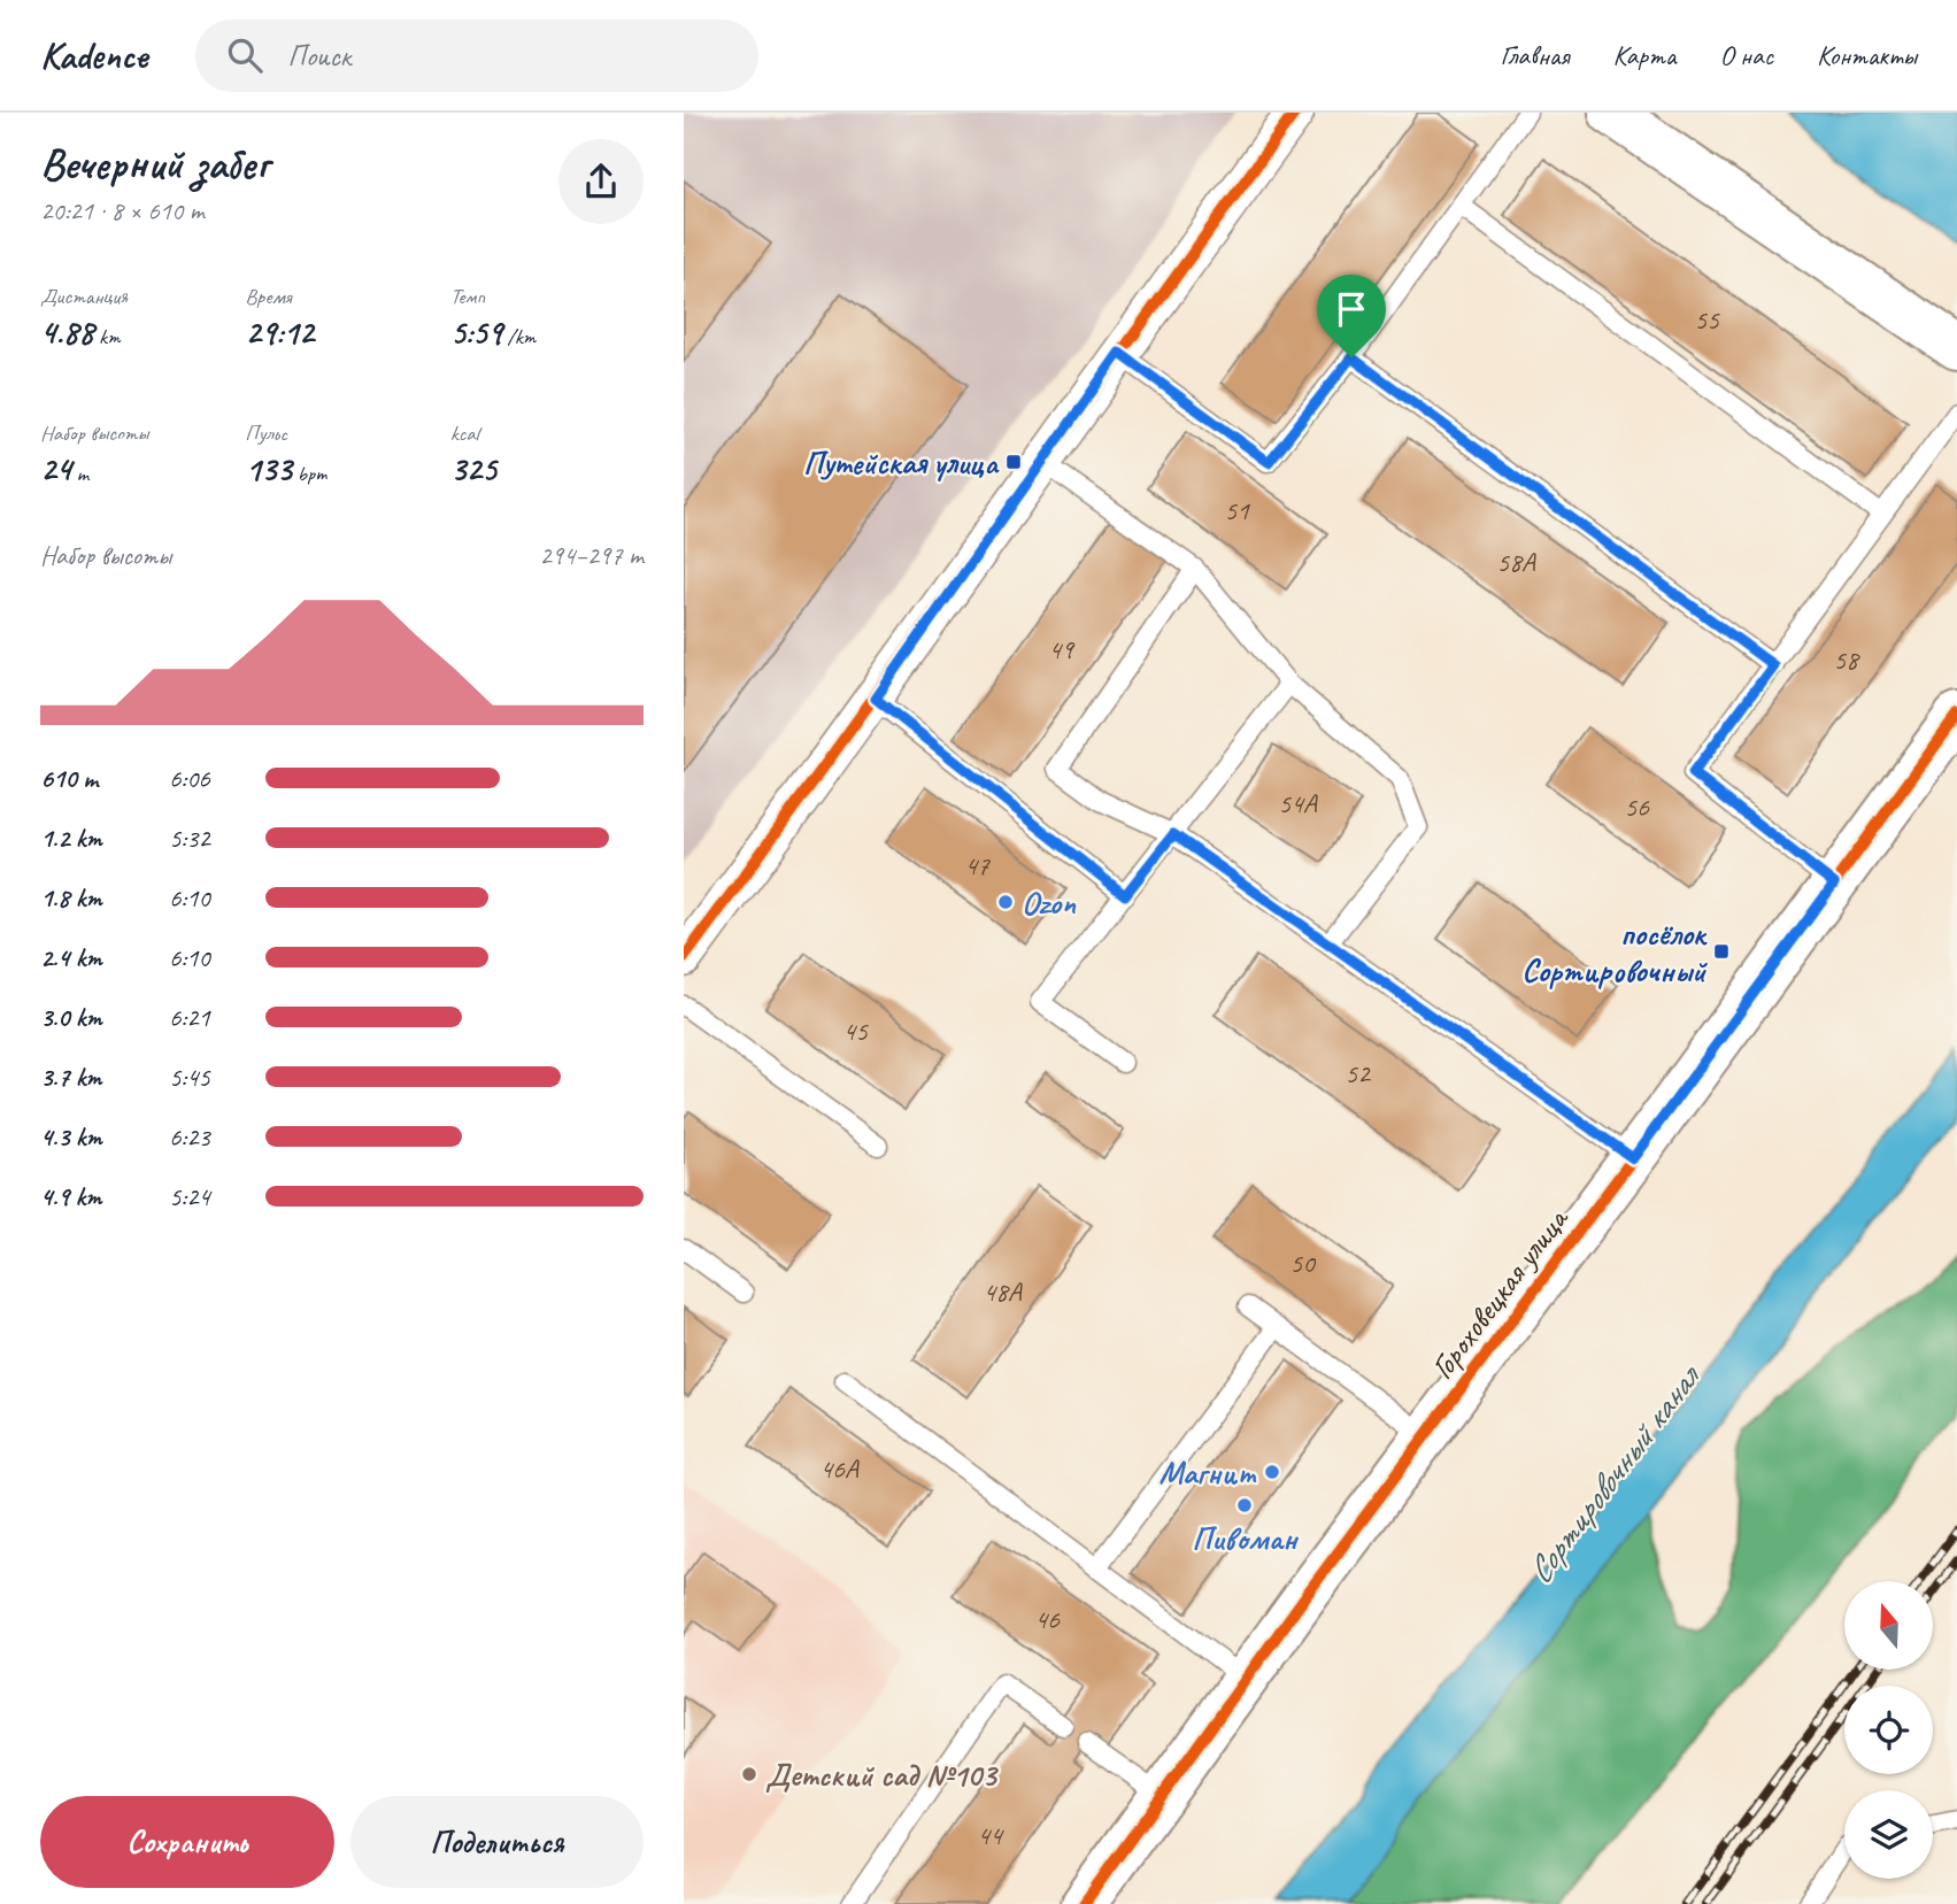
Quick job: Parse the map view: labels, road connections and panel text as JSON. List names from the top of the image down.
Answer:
{
  "streets": {
    "street": ["Гороховецкая улица"]
  },
  "water": ["Сортировочный канал"],
  "places": {
    "transit": ["Путейская улица", "посёлок Сортировочный"],
    "other": [
      "Ozon",
      "Магнит",
      "Пивоман",
      "Детский сад №103"
    ]
  },
  "house_numbers": [
    "55",
    "51",
    "58А",
    "49",
    "58",
    "54А",
    "56",
    "47",
    "45",
    "52",
    "50",
    "48А",
    "46А",
    "46",
    "44"
  ],
  "north": "top",
  "page": {
    "header": "Kadence",
    "search": "Поиск",
    "nav": [
      "Главная",
      "Карта",
      "О нас",
      "Контакты"
    ],
    "heading": ["Вечерний забег", "20:21 · 8 × 610 m"],
    "stats": [
      ["Дистанция", "4.88 km"],
      ["Время", "29:12"],
      ["Темп", "5:59 /km"],
      ["Набор высоты", "24 m"],
      ["Пульс", "133 bpm"],
      ["kcal", "325"]
    ],
    "chart": ["Набор высоты", "294–297 m"],
    "list": [
      {
        "name": "610 m",
        "note": "6:06"
      },
      {
        "name": "1.2 km",
        "note": "5:32"
      },
      {
        "name": "1.8 km",
        "note": "6:10"
      },
      {
        "name": "2.4 km",
        "note": "6:10"
      },
      {
        "name": "3.0 km",
        "note": "6:21"
      },
      {
        "name": "3.7 km",
        "note": "5:45"
      },
      {
        "name": "4.3 km",
        "note": "6:23"
      },
      {
        "name": "4.9 km",
        "note": "5:24"
      }
    ],
    "buttons": ["Сохранить", "Поделиться"]
  }
}
